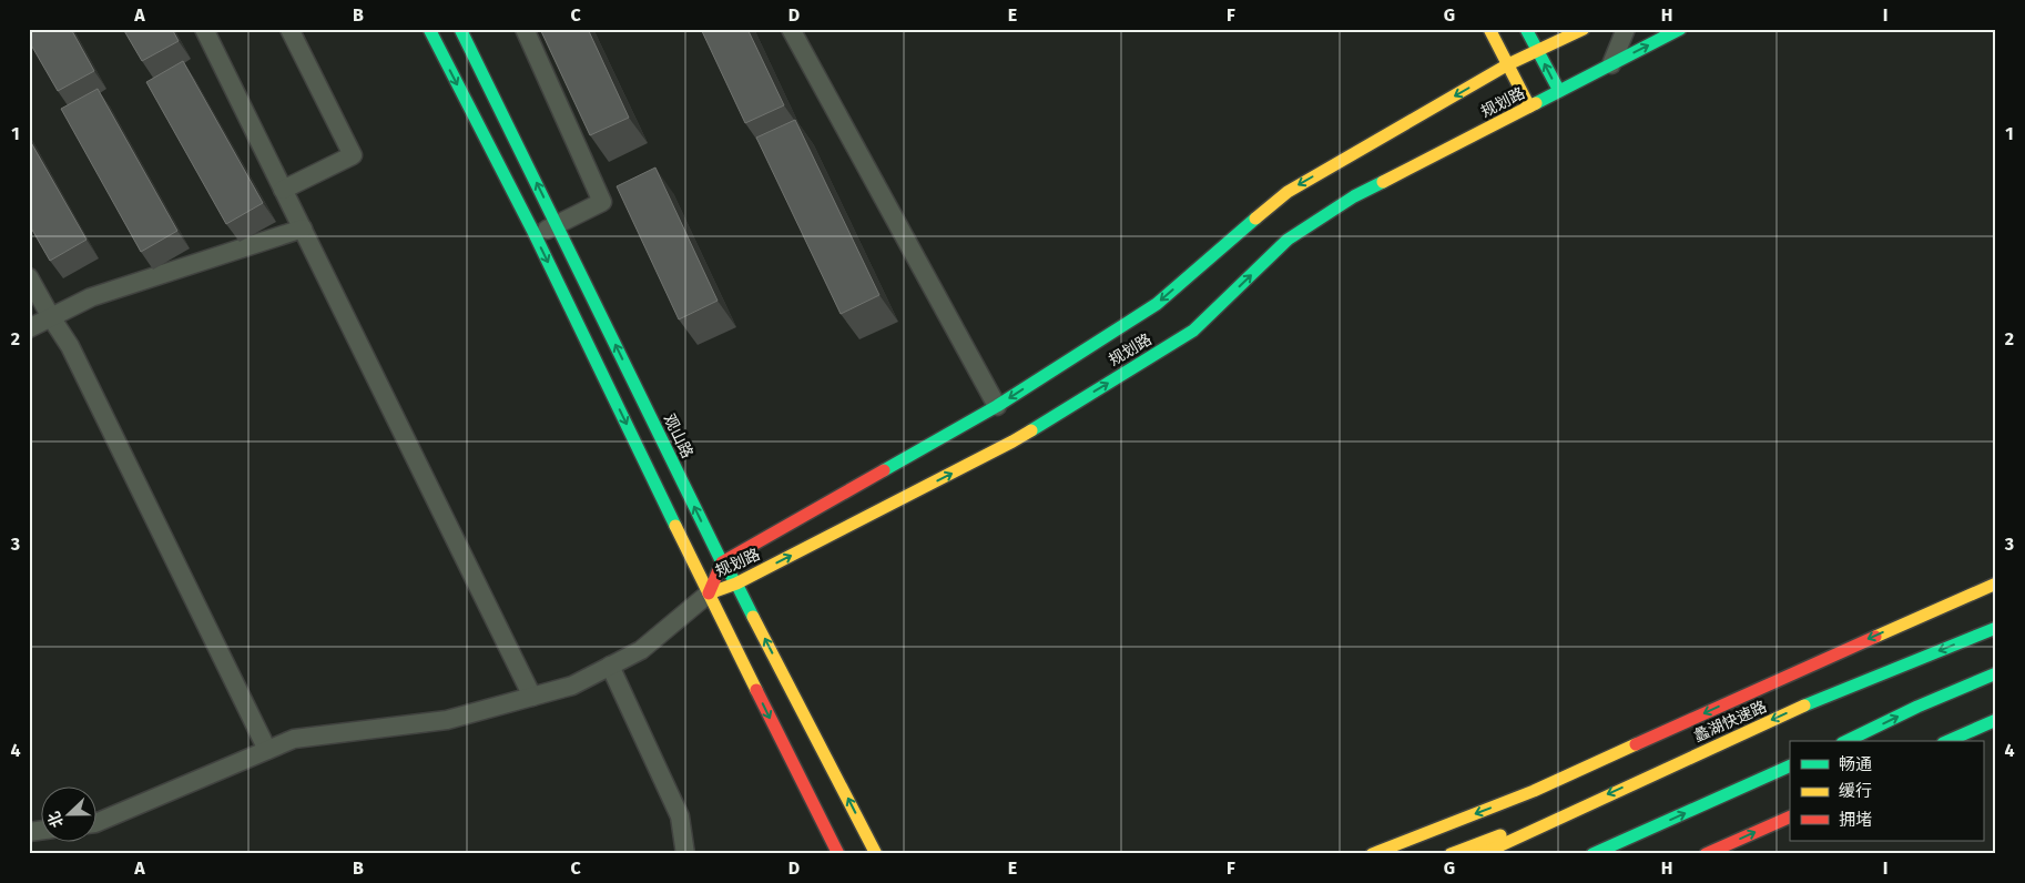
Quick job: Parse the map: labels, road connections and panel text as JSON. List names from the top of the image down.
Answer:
{
  "streets": {
    "main road": ["规划路", "观山路", "蠡湖快速路"]
  },
  "crossings": [
    ["规划路", "观山路"]
  ],
  "legend": ["畅通", "缓行", "拥堵"],
  "north": "left",
  "grid": {
    "columns": [
      "A",
      "B",
      "C",
      "D",
      "E",
      "F",
      "G",
      "H",
      "I"
    ],
    "rows": [
      "1",
      "2",
      "3",
      "4"
    ]
  }
}
